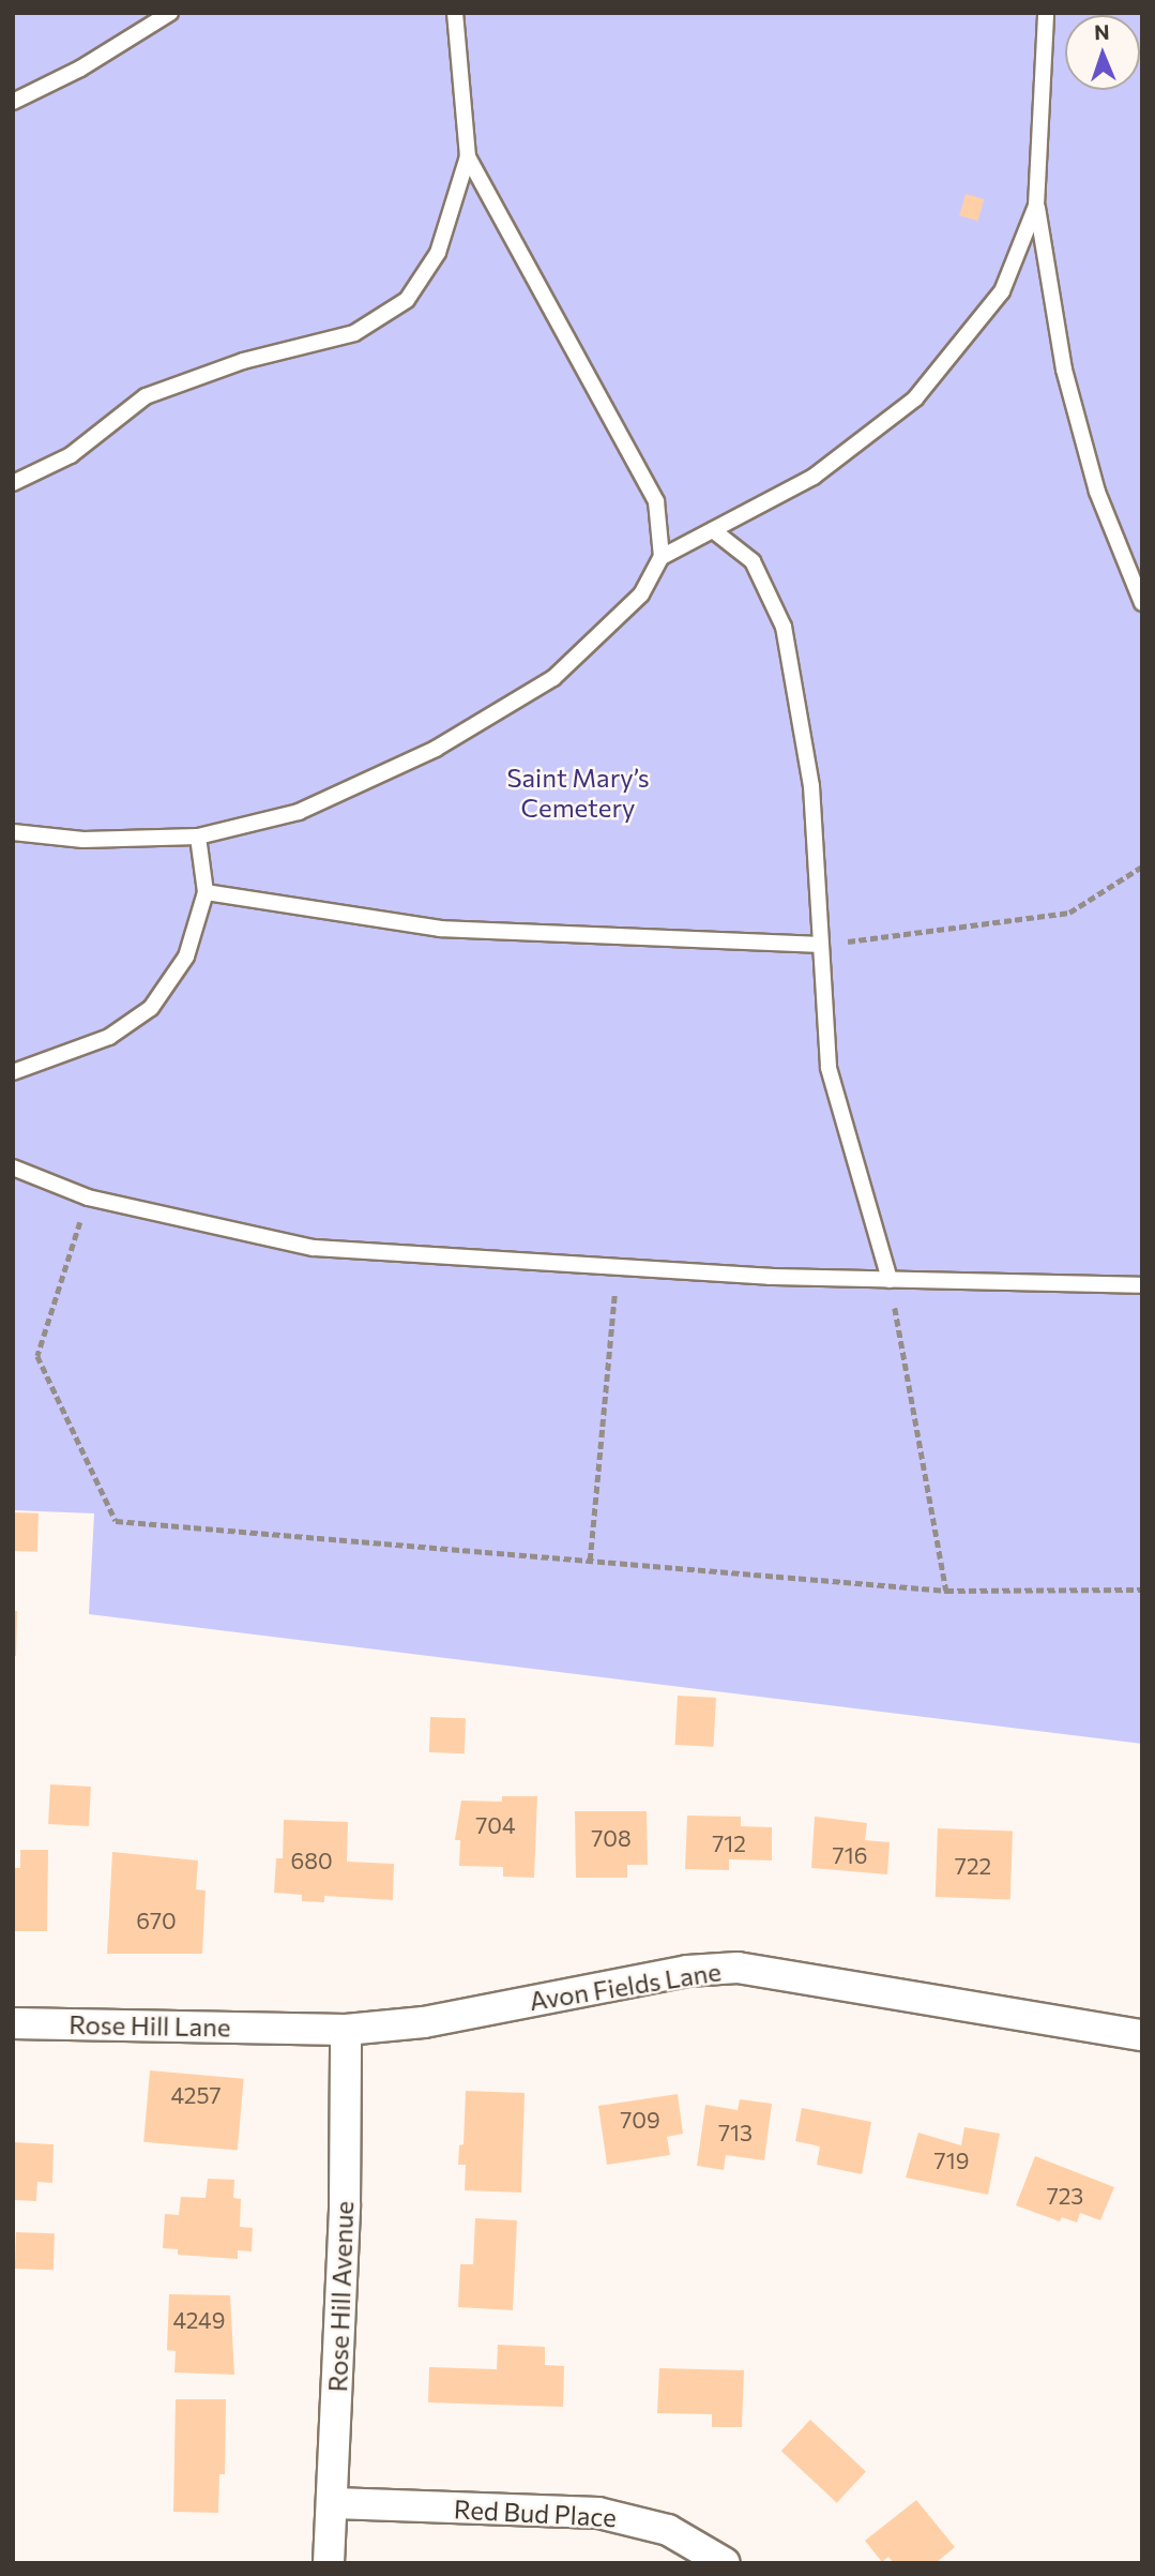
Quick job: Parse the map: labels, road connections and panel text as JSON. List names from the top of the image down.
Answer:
{
  "streets": {
    "street": [
      "Avon Fields Lane",
      "Rose Hill Lane",
      "Rose Hill Avenue",
      "Red Bud Place"
    ]
  },
  "crossings": [
    ["Avon Fields Lane", "Rose Hill Lane"],
    ["Avon Fields Lane", "Rose Hill Avenue"],
    ["Rose Hill Avenue", "Red Bud Place"]
  ],
  "parks": ["Saint Mary’s Cemetery"],
  "house_numbers": [
    "704",
    "708",
    "712",
    "716",
    "680",
    "722",
    "670",
    "4257",
    "709",
    "713",
    "719",
    "723",
    "4249"
  ],
  "north": "top"
}
